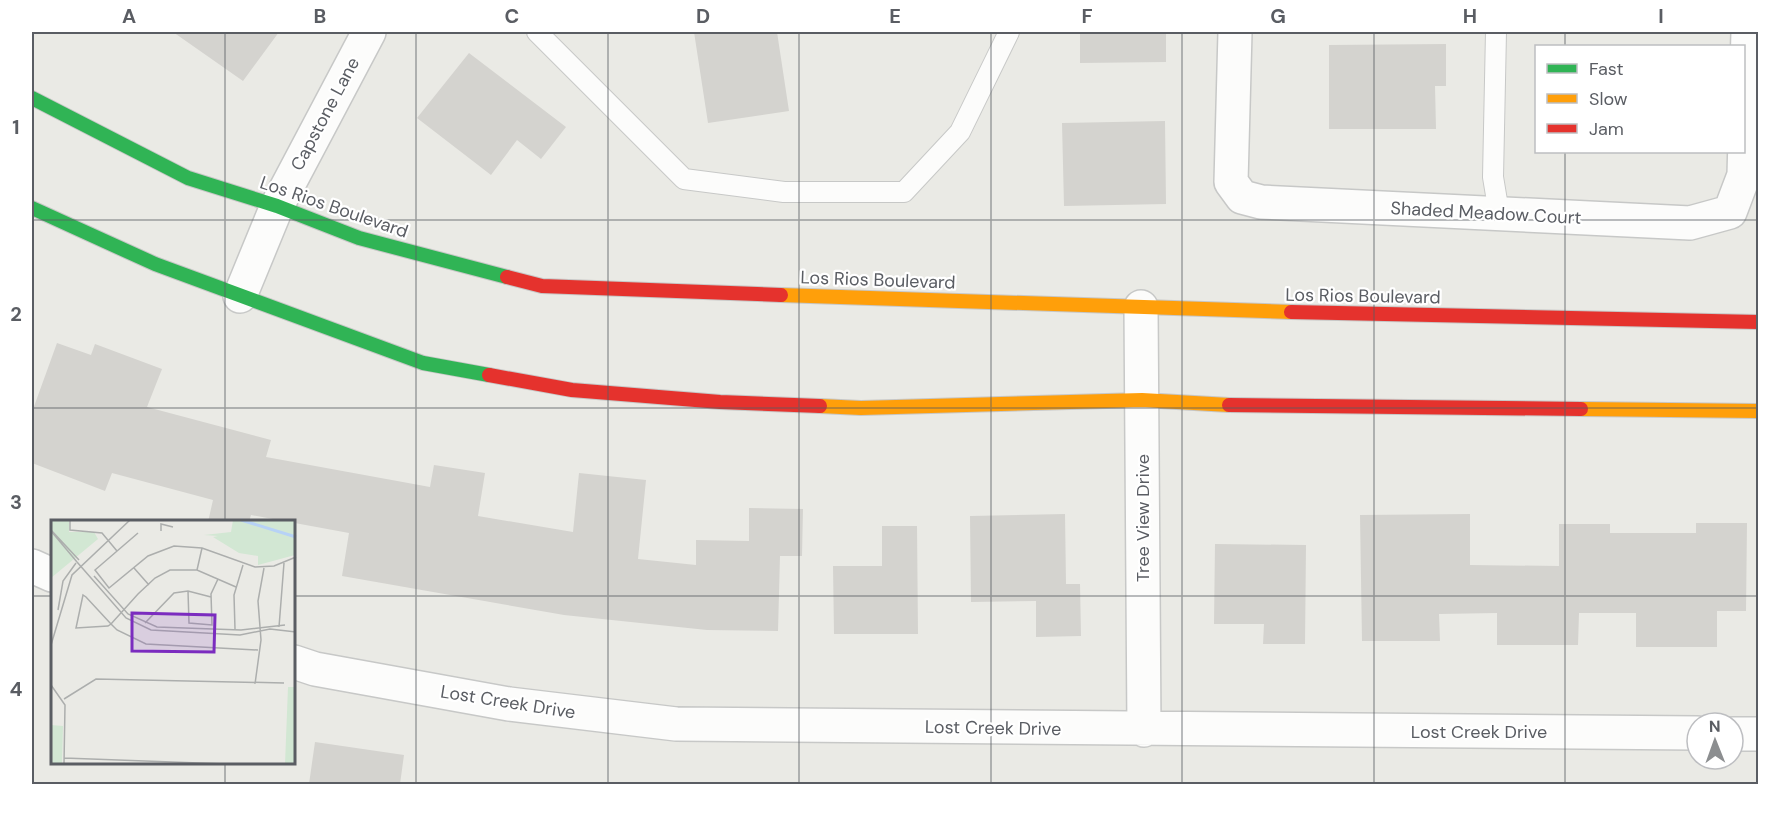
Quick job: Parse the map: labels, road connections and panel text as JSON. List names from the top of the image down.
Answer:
{
  "streets": {
    "main road": ["Los Rios Boulevard"],
    "street": [
      "Capstone Lane",
      "Shaded Meadow Court",
      "Tree View Drive",
      "Lost Creek Drive"
    ]
  },
  "crossings": [
    ["Capstone Lane", "Los Rios Boulevard"],
    ["Los Rios Boulevard", "Tree View Drive"],
    ["Tree View Drive", "Lost Creek Drive"]
  ],
  "legend": ["Fast", "Slow", "Jam"],
  "north": "top",
  "grid": {
    "columns": [
      "A",
      "B",
      "C",
      "D",
      "E",
      "F",
      "G",
      "H",
      "I"
    ],
    "rows": [
      "1",
      "2",
      "3",
      "4"
    ]
  }
}
